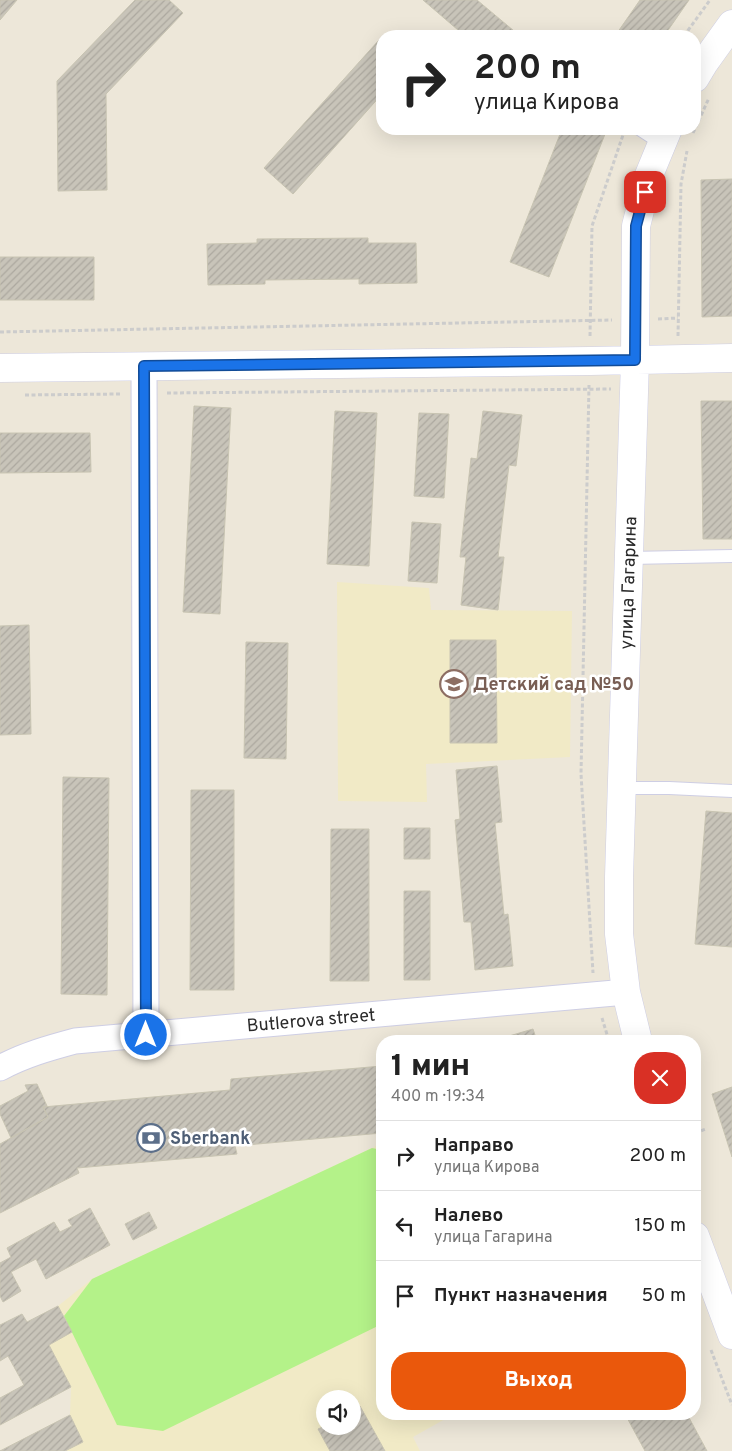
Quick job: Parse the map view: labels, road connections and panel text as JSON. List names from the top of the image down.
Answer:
{
  "streets": {
    "street": ["улица Гагарина", "Butlerova street"]
  },
  "crossings": [
    ["улица Гагарина", "Butlerova street"]
  ],
  "places": {
    "school or university": ["Детский сад №50"],
    "bank": ["Sberbank"]
  },
  "page": {
    "turn": ["200 m", "улица Кирова"],
    "heading": ["1 мин", "400 m · 19:34"],
    "list": [
      {
        "name": "Направо",
        "note": "улица Кирова",
        "value": "200 m"
      },
      {
        "name": "Налево",
        "note": "улица Гагарина",
        "value": "150 m"
      },
      {
        "name": "Пункт назначения",
        "value": "50 m"
      }
    ],
    "buttons": "Выход"
  }
}
